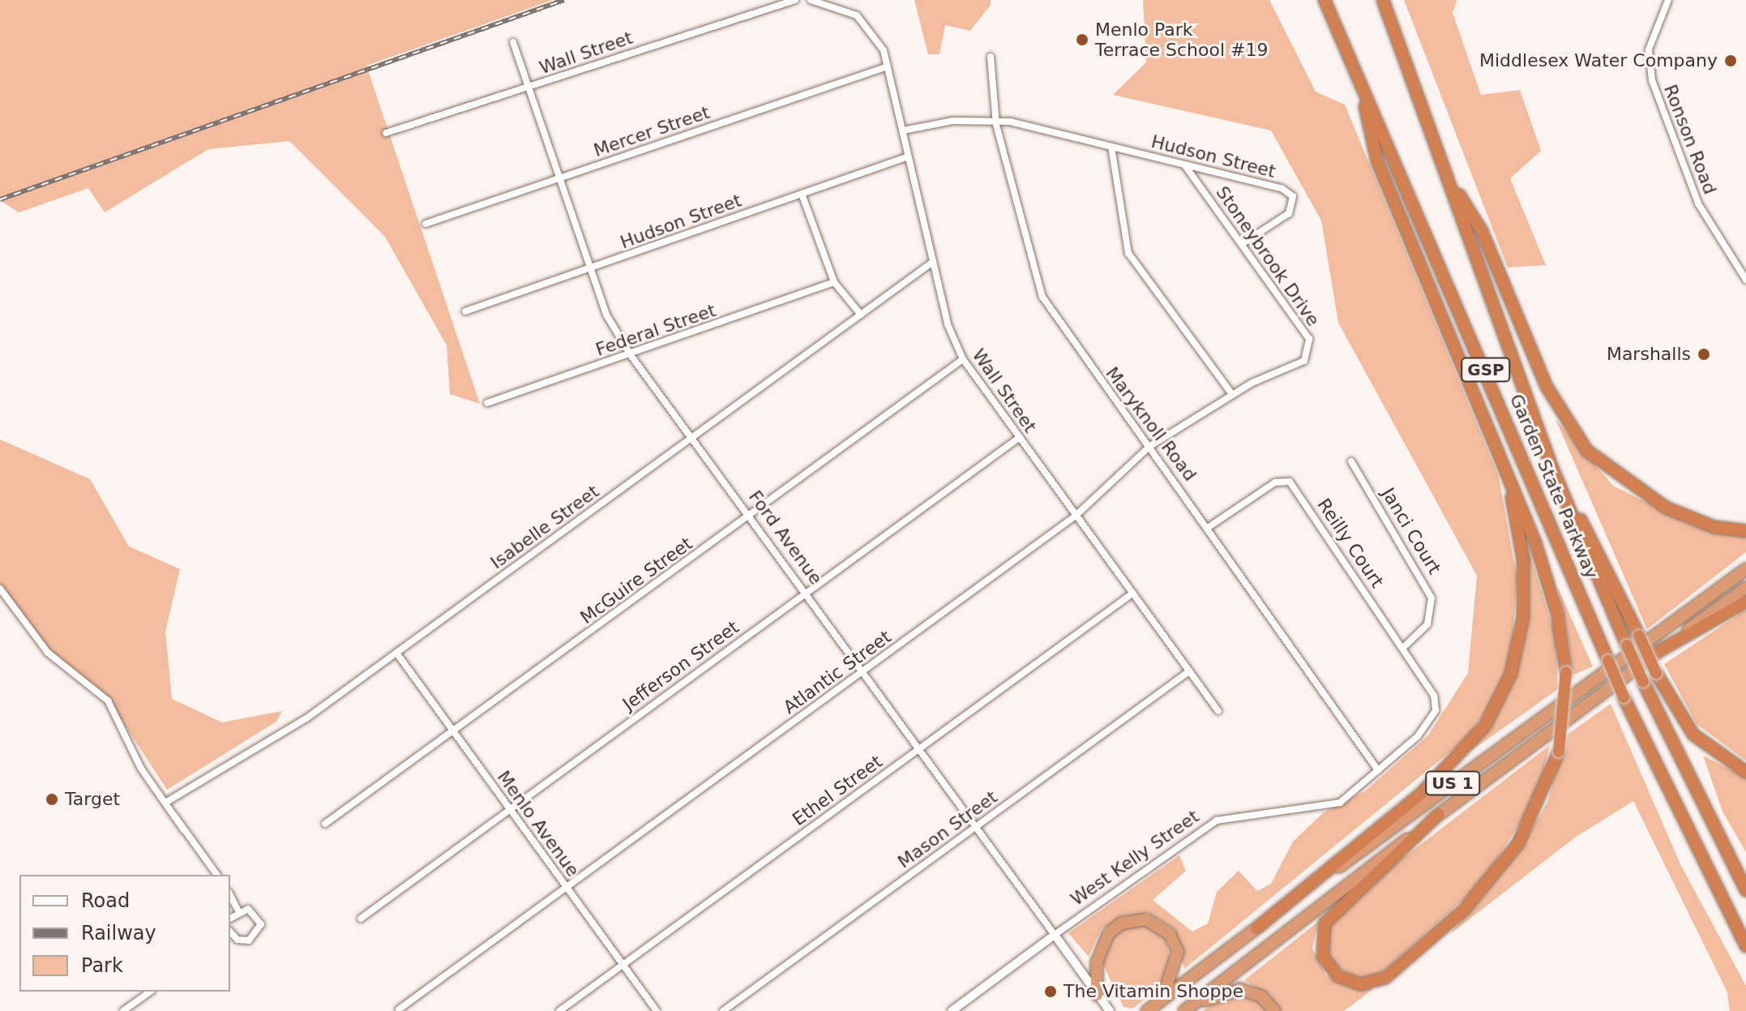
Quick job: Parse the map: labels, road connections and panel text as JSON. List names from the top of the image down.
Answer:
{
  "streets": {
    "highway": ["GSP", "Garden State Parkway", "US 1"],
    "street": [
      "Wall Street",
      "Mercer Street",
      "Ronson Road",
      "Hudson Street",
      "Stoneybrook Drive",
      "Federal Street",
      "Maryknoll Road",
      "Isabelle Street",
      "Janci Court",
      "Ford Avenue",
      "Reilly Court",
      "McGuire Street",
      "Jefferson Street",
      "Atlantic Street",
      "Ethel Street",
      "Menlo Avenue",
      "Mason Street",
      "West Kelly Street"
    ]
  },
  "crossings": [
    ["Wall Street", "Mercer Street"],
    ["Wall Street", "Hudson Street"],
    ["Wall Street", "Isabelle Street"],
    ["Wall Street", "Ford Avenue"],
    ["Wall Street", "McGuire Street"],
    ["Wall Street", "Jefferson Street"],
    ["Wall Street", "Atlantic Street"],
    ["Wall Street", "Ethel Street"],
    ["Wall Street", "Mason Street"],
    ["Mercer Street", "Ford Avenue"],
    ["Hudson Street", "Stoneybrook Drive"],
    ["Hudson Street", "Maryknoll Road"],
    ["Hudson Street", "Ford Avenue"],
    ["Stoneybrook Drive", "Atlantic Street"],
    ["Federal Street", "Ford Avenue"],
    ["Maryknoll Road", "Reilly Court"],
    ["Maryknoll Road", "Atlantic Street"],
    ["Maryknoll Road", "West Kelly Street"],
    ["Isabelle Street", "Ford Avenue"],
    ["Isabelle Street", "Menlo Avenue"],
    ["Janci Court", "Reilly Court"],
    ["Ford Avenue", "McGuire Street"],
    ["Ford Avenue", "Jefferson Street"],
    ["Ford Avenue", "Atlantic Street"],
    ["Ford Avenue", "Ethel Street"],
    ["Ford Avenue", "Mason Street"],
    ["Ford Avenue", "West Kelly Street"],
    ["Reilly Court", "West Kelly Street"],
    ["McGuire Street", "Menlo Avenue"],
    ["Jefferson Street", "Menlo Avenue"],
    ["Atlantic Street", "Menlo Avenue"],
    ["Ethel Street", "Menlo Avenue"]
  ],
  "places": [
    "Menlo Park Terrace School #19",
    "Middlesex Water Company",
    "Marshalls",
    "Target",
    "The Vitamin Shoppe"
  ],
  "legend": ["Road", "Railway", "Park"]
}
